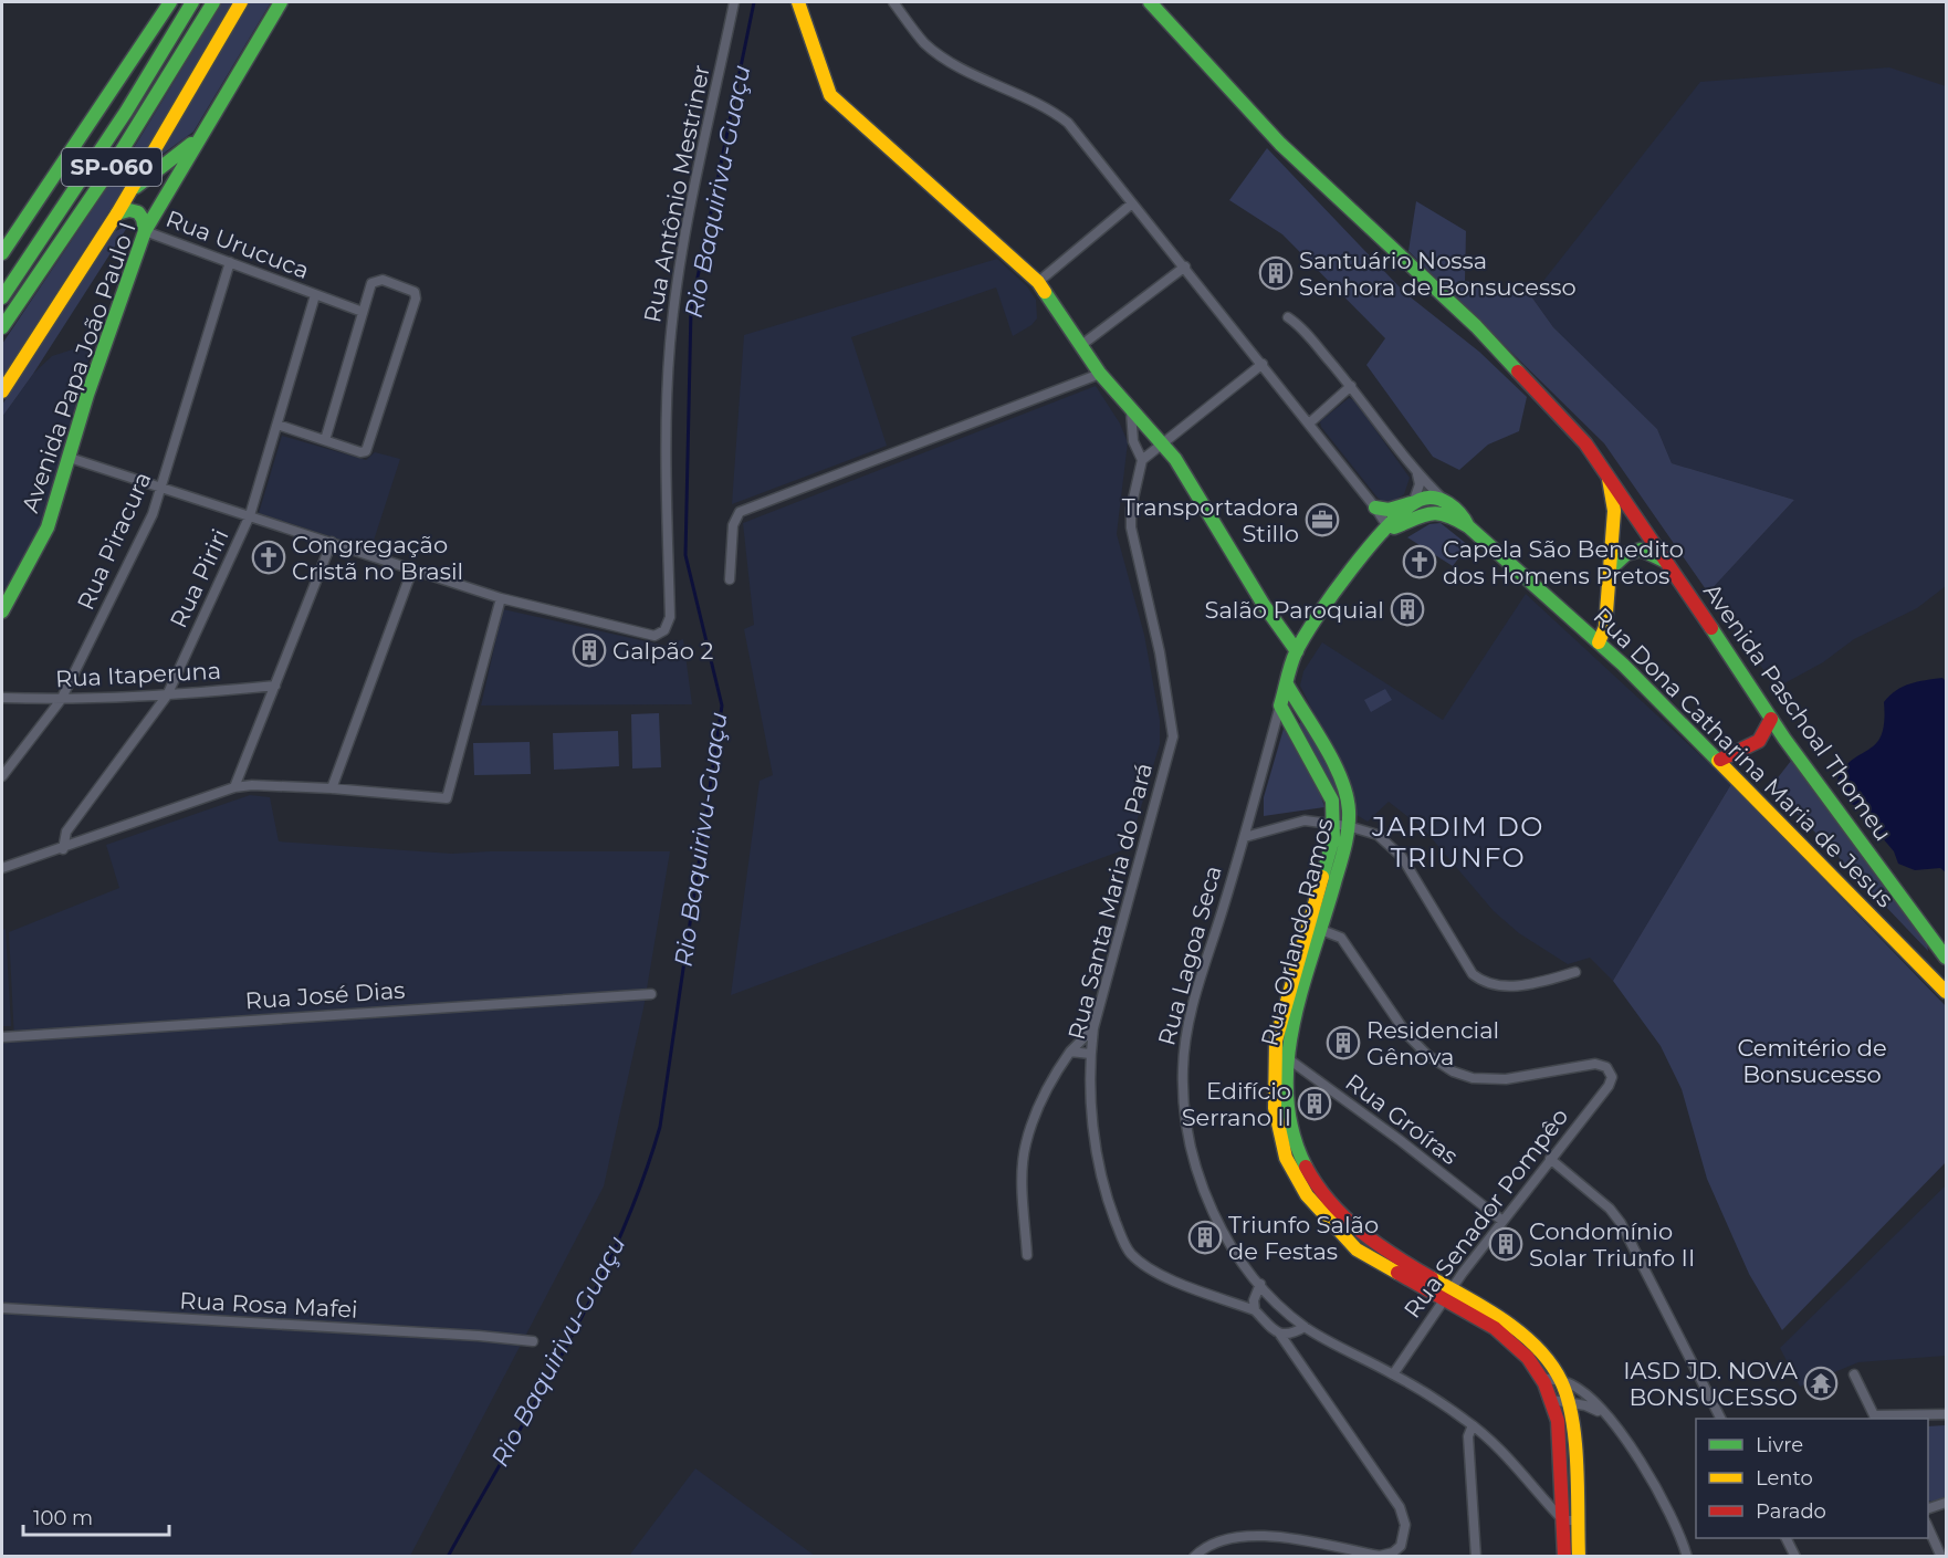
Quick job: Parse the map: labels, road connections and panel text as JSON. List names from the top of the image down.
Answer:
{
  "streets": {
    "main road": [
      "SP-060",
      "Avenida Papa João Paulo I",
      "Avenida Paschoal Thomeu",
      "Rua Dona Catharina Maria de Jesus",
      "Rua Orlando Ramos",
      "Rua Lagoa Seca"
    ],
    "street": [
      "Rua Antônio Mestriner",
      "Rua Urucuca",
      "Rua Piracura",
      "Rua Piriri",
      "Rua Itaperuna",
      "Rua Santa Maria do Pará",
      "Rua José Dias",
      "Rua Groíras",
      "Rua Senador Pompêo",
      "Rua Rosa Mafei"
    ]
  },
  "crossings": [
    ["Rua Urucuca", "Avenida Papa João Paulo I"],
    ["Rua Urucuca", "Rua Piracura"],
    ["Rua Urucuca", "Rua Piriri"],
    ["Rua Piracura", "Rua Itaperuna"],
    ["Rua Piriri", "Rua Itaperuna"],
    ["Rua Dona Catharina Maria de Jesus", "Rua Lagoa Seca"],
    ["Rua Orlando Ramos", "Rua Lagoa Seca"],
    ["Rua Orlando Ramos", "Rua Groíras"],
    ["Rua Orlando Ramos", "Rua Senador Pompêo"],
    ["Rua Lagoa Seca", "Rua Senador Pompêo"],
    ["Rua Groíras", "Rua Senador Pompêo"]
  ],
  "districts": ["JARDIM DO TRIUNFO"],
  "water": ["Rio Baquirivu-Guaçu"],
  "parks": ["Cemitério de Bonsucesso"],
  "places": {
    "building": [
      "Santuário Nossa Senhora de Bonsucesso",
      "Salão Paroquial",
      "Galpão 2",
      "Residencial Gênova",
      "Edifício Serrano II",
      "Triunfo Salão de Festas",
      "Condomínio Solar Triunfo II"
    ],
    "office": ["Transportadora Stillo"],
    "church": ["Congregação Cristã no Brasil", "Capela São Benedito dos Homens Pretos"],
    "temple": ["IASD JD. NOVA BONSUCESSO"]
  },
  "legend": ["Livre", "Lento", "Parado"],
  "scale_bar": "100 m"
}
